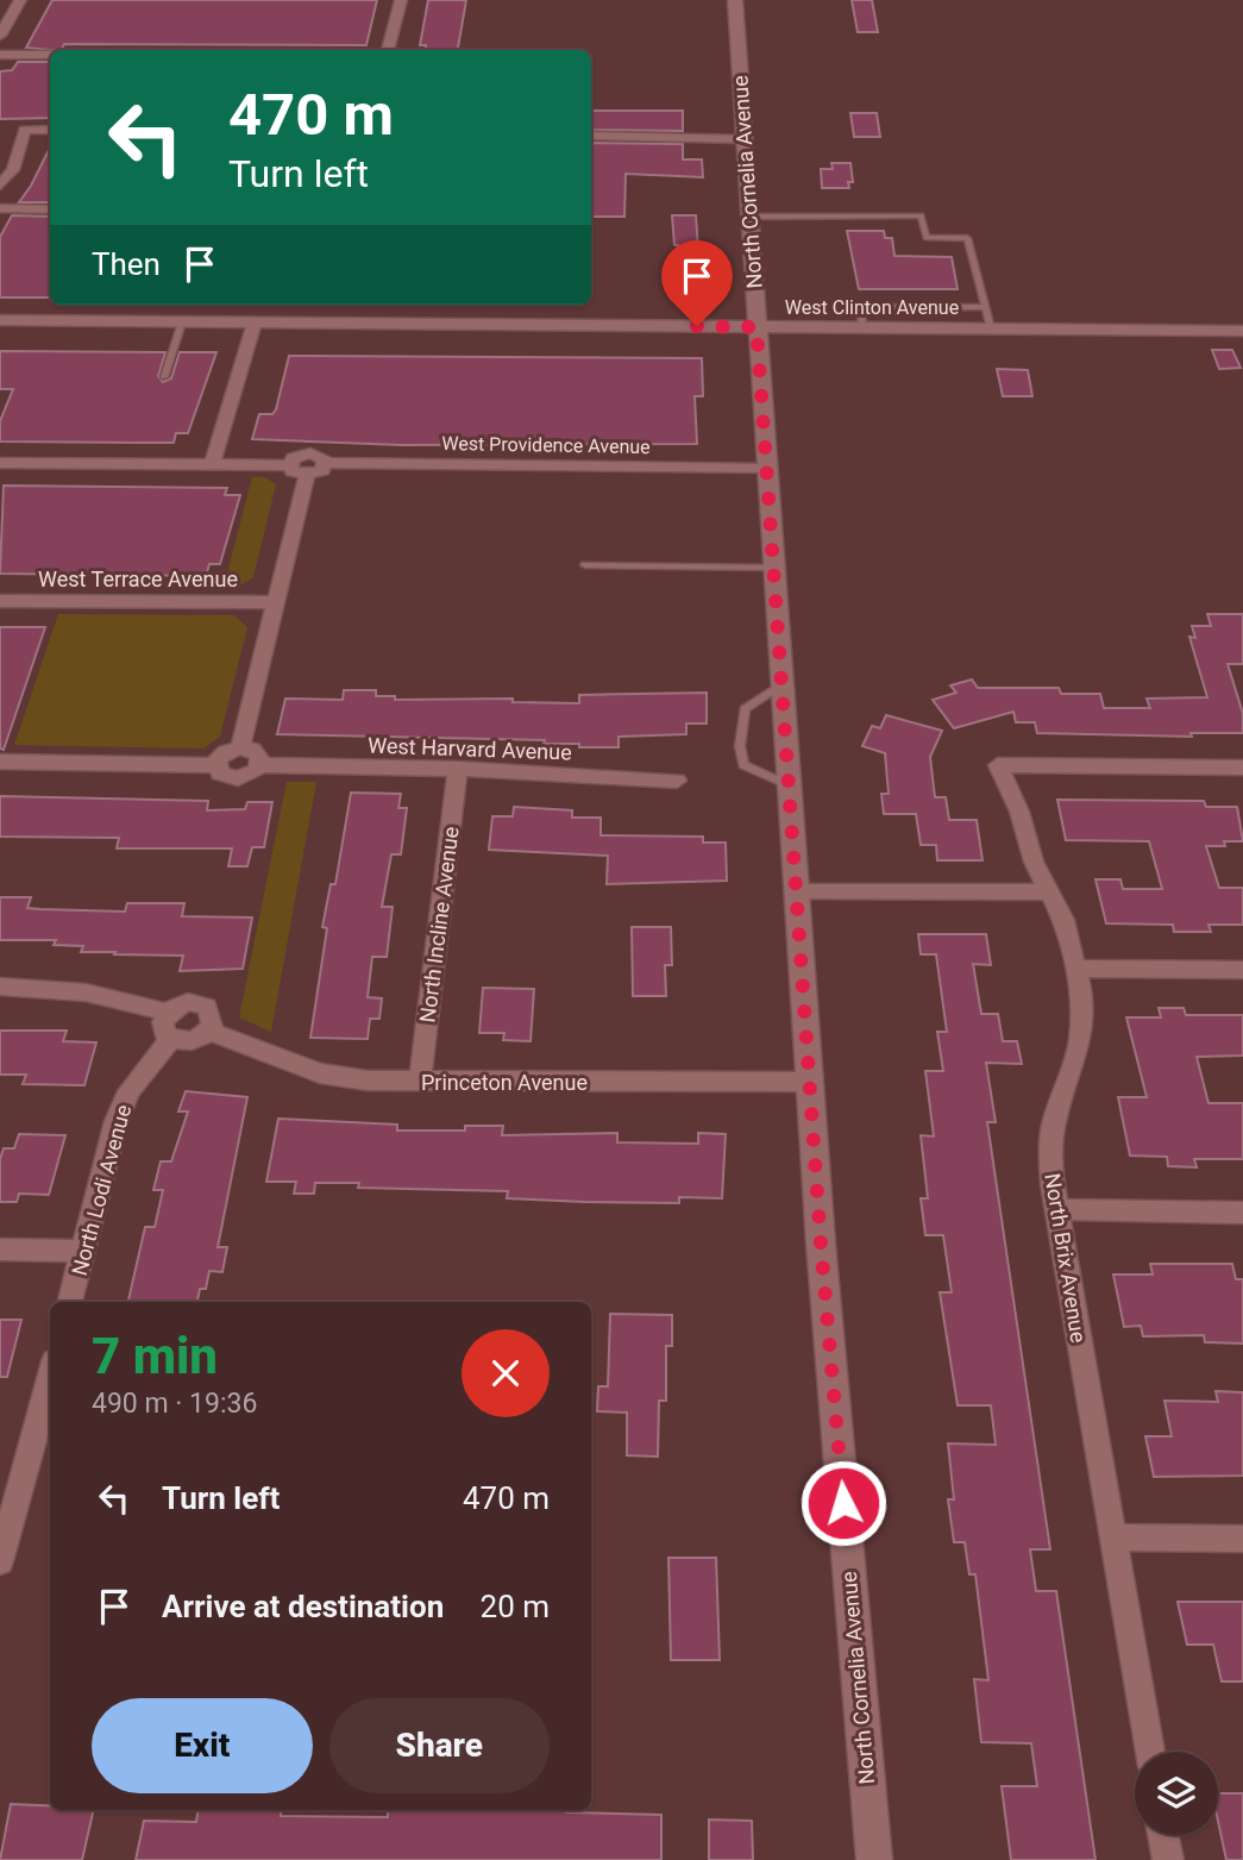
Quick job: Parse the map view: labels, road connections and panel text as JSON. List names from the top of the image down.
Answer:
{
  "streets": {
    "street": [
      "North Cornelia Avenue",
      "West Clinton Avenue",
      "West Providence Avenue",
      "West Terrace Avenue",
      "West Harvard Avenue",
      "North Incline Avenue",
      "Princeton Avenue",
      "North Lodi Avenue",
      "North Brix Avenue"
    ]
  },
  "crossings": [
    ["North Cornelia Avenue", "West Clinton Avenue"],
    ["North Cornelia Avenue", "West Providence Avenue"],
    ["North Cornelia Avenue", "Princeton Avenue"],
    ["West Harvard Avenue", "North Incline Avenue"],
    ["North Incline Avenue", "Princeton Avenue"],
    ["Princeton Avenue", "North Lodi Avenue"]
  ],
  "page": {
    "turn": ["470 m", "Turn left"],
    "then": "Then",
    "heading": ["7 min", "490 m · 19:36"],
    "list": [
      {
        "name": "Turn left",
        "value": "470 m"
      },
      {
        "name": "Arrive at destination",
        "value": "20 m"
      }
    ],
    "buttons": ["Exit", "Share"]
  }
}
